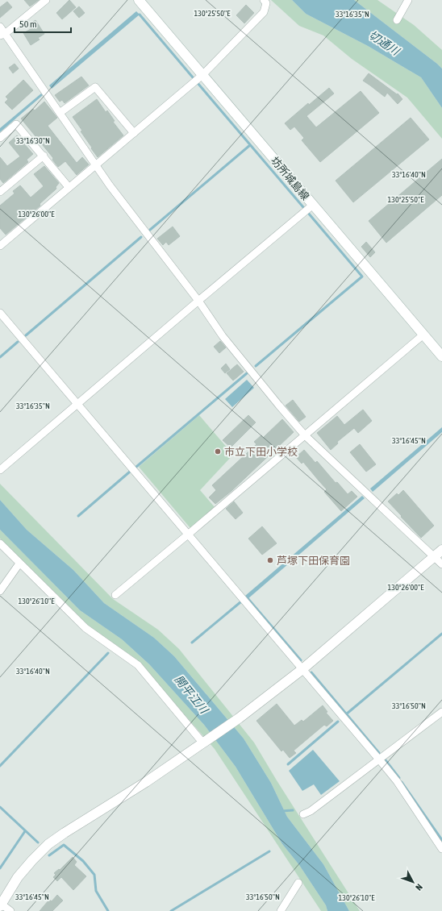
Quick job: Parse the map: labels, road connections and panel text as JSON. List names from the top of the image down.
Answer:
{
  "streets": {
    "street": ["坊所城島線"]
  },
  "water": ["切通川", "開平江川"],
  "places": ["市立下田小学校", "芦塚下田保育園"],
  "scale_bar": "50 m",
  "north": "bottom right",
  "coordinates": [
    "130°25'50\"E",
    "33°16'35\"N",
    "33°16'30\"N",
    "33°16'40\"N",
    "130°26'00\"E",
    "33°16'45\"N",
    "130°26'10\"E",
    "33°16'50\"N"
  ]
}
